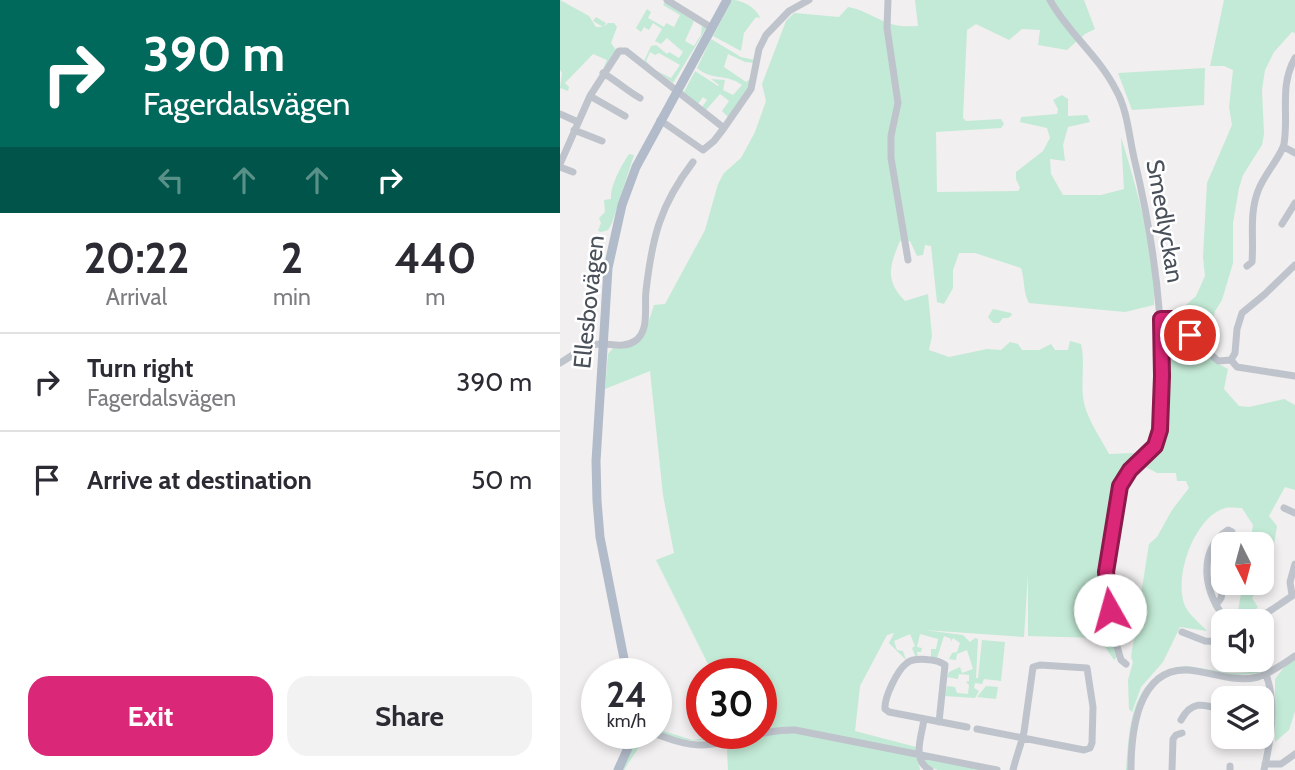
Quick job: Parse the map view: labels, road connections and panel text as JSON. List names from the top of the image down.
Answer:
{
  "streets": {
    "main road": ["Ellesbovägen"],
    "street": ["Smedlyckan"]
  },
  "north": "bottom",
  "page": {
    "turn": ["390 m", "Fagerdalsvägen"],
    "eta": [
      "20:22",
      "Arrival",
      "2",
      "min",
      "440",
      "m"
    ],
    "list": [
      {
        "name": "Turn right",
        "note": "Fagerdalsvägen",
        "value": "390 m"
      },
      {
        "name": "Arrive at destination",
        "value": "50 m"
      }
    ],
    "speed": "24 km/h",
    "limit": "30",
    "buttons": ["Exit", "Share"]
  }
}
